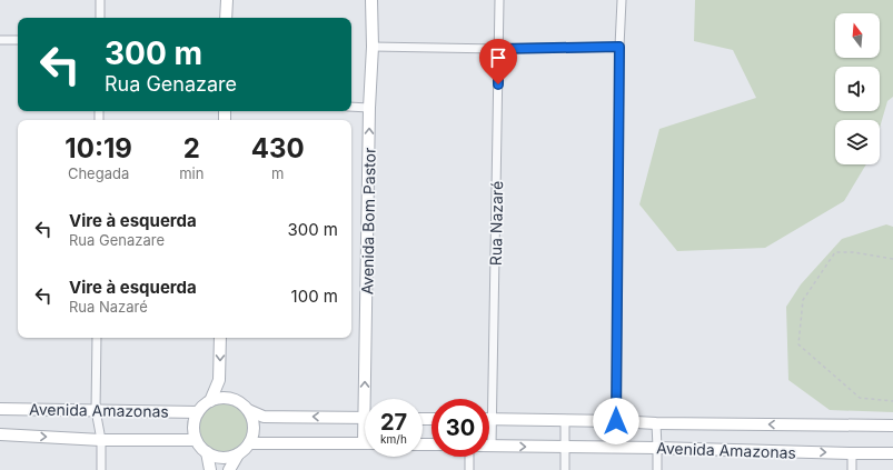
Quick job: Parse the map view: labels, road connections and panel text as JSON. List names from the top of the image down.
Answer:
{
  "streets": {
    "street": ["Avenida Bom Pastor", "Rua Nazaré", "Avenida Amazonas"]
  },
  "crossings": [
    ["Rua Nazaré", "Avenida Amazonas"]
  ],
  "one_way": ["Avenida Bom Pastor"],
  "north": "top",
  "page": {
    "turn": ["300 m", "Rua Genazare"],
    "eta": [
      "10:19",
      "Chegada",
      "2",
      "min",
      "430",
      "m"
    ],
    "list": [
      {
        "name": "Vire à esquerda",
        "note": "Rua Genazare",
        "value": "300 m"
      },
      {
        "name": "Vire à esquerda",
        "note": "Rua Nazaré",
        "value": "100 m"
      }
    ],
    "speed": "27 km/h",
    "limit": "30"
  }
}
